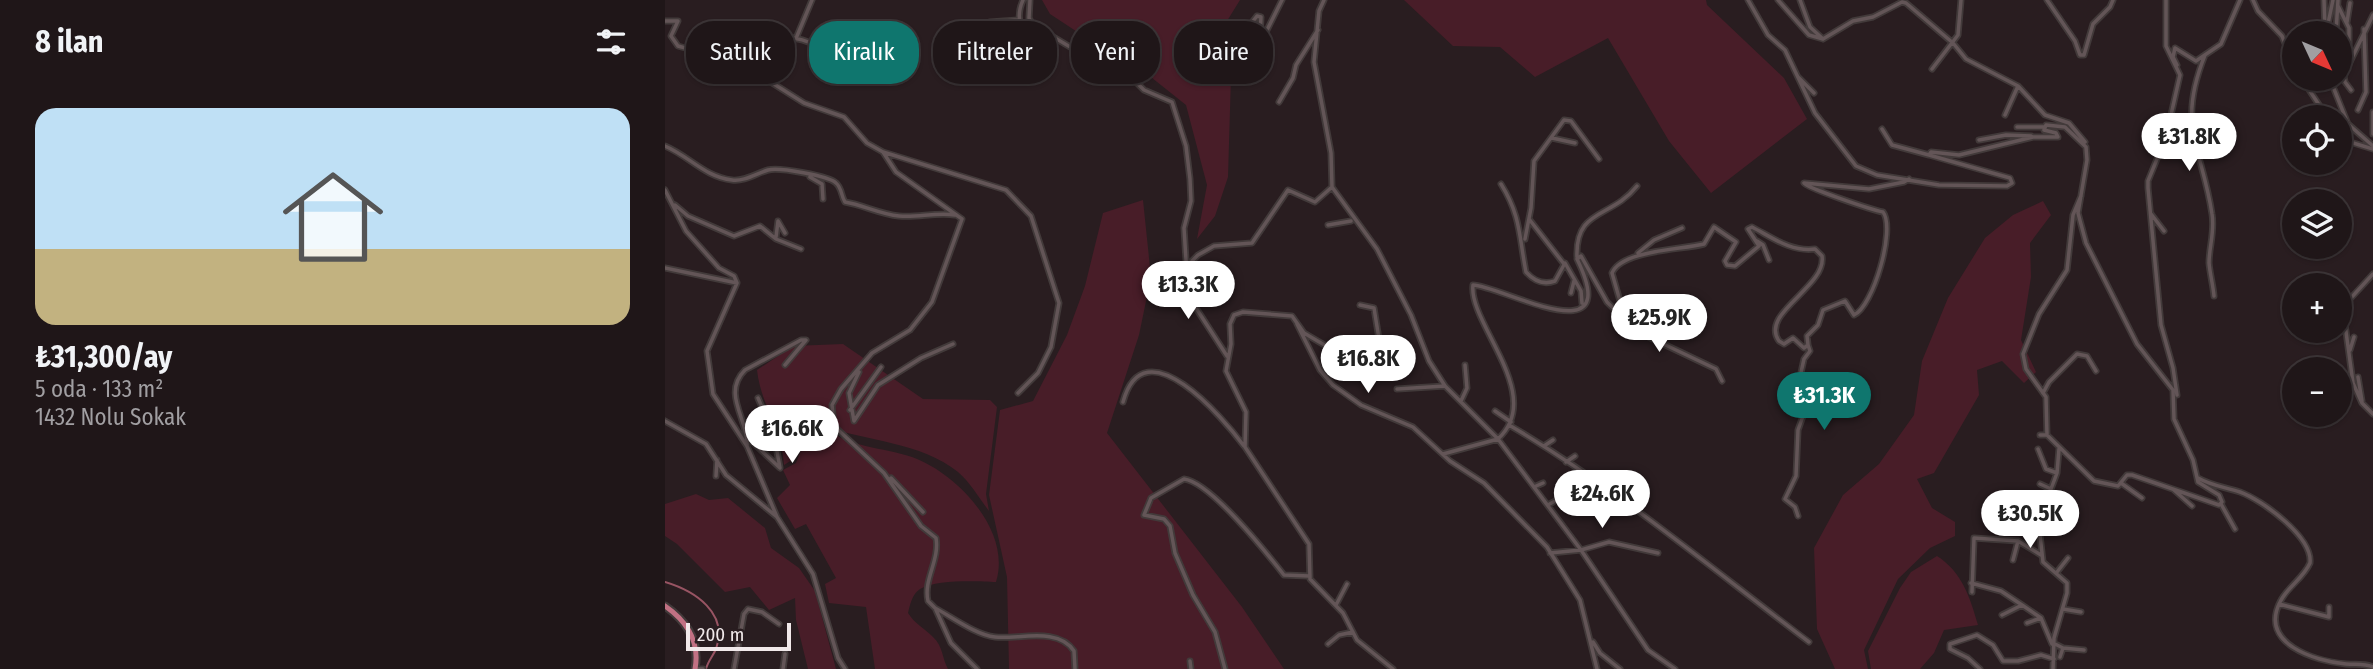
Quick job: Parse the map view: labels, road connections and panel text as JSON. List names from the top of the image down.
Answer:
{
  "scale_bar": "200 m",
  "north": "bottom right",
  "page": {
    "heading": "8 ilan",
    "map_buttons": ["+", "−"],
    "chip": [
      "Satılık",
      "Kiralık",
      "Filtreler",
      "Yeni",
      "Daire"
    ],
    "list": [
      {
        "name": "₺31,300/ay",
        "note": "5 oda · 133 m² · 1432 Nolu Sokak"
      }
    ],
    "price": [
      "₺31.8K",
      "₺13.3K",
      "₺25.9K",
      "₺16.8K",
      "₺31.3K",
      "₺16.6K",
      "₺24.6K",
      "₺30.5K"
    ],
    "scale": "200 m"
  }
}
